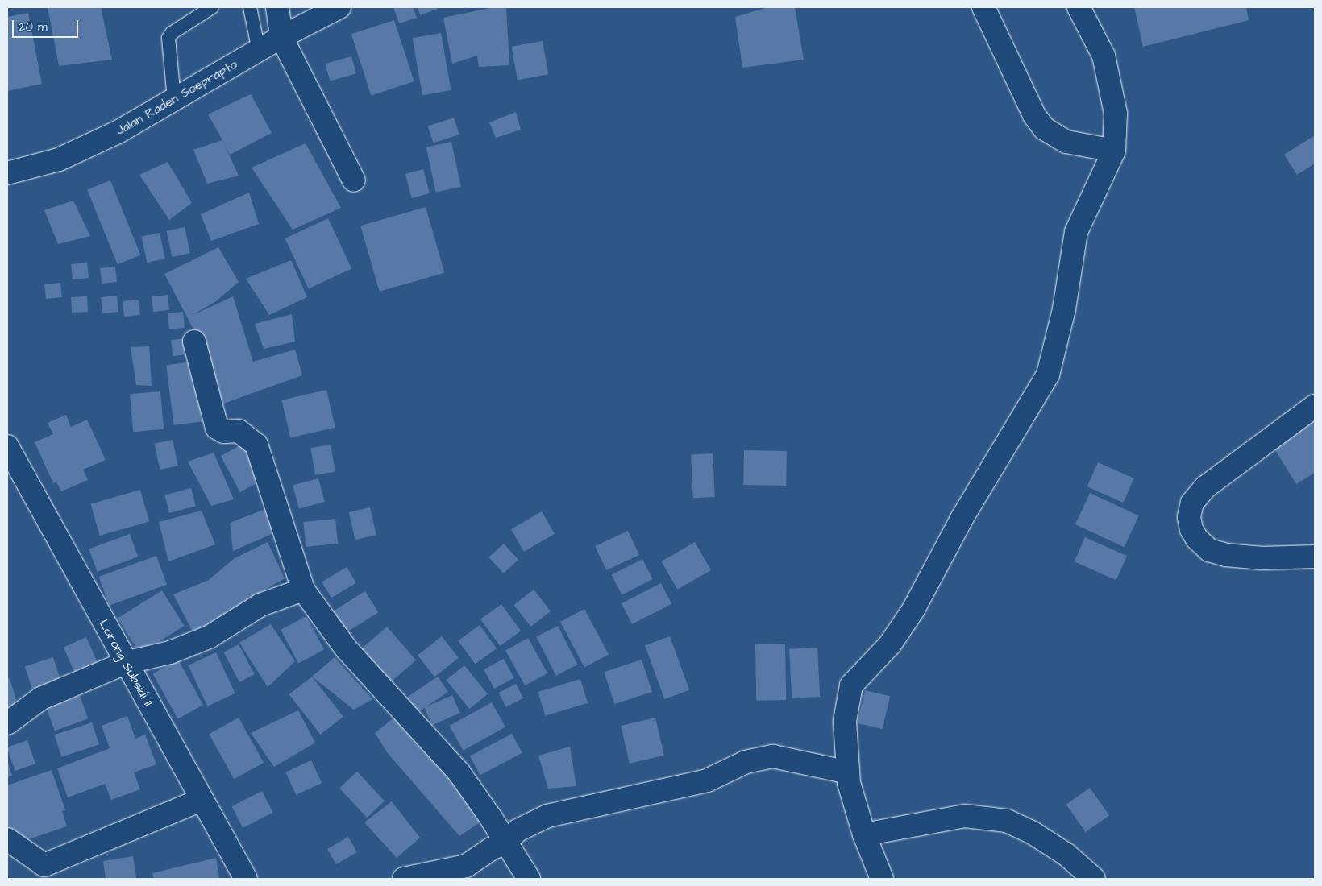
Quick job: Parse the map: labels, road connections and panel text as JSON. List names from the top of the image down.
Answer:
{
  "streets": {
    "main road": ["Jalan Raden Soeprapto", "Lorong Subsidi II"]
  },
  "scale_bar": "20 m"
}
